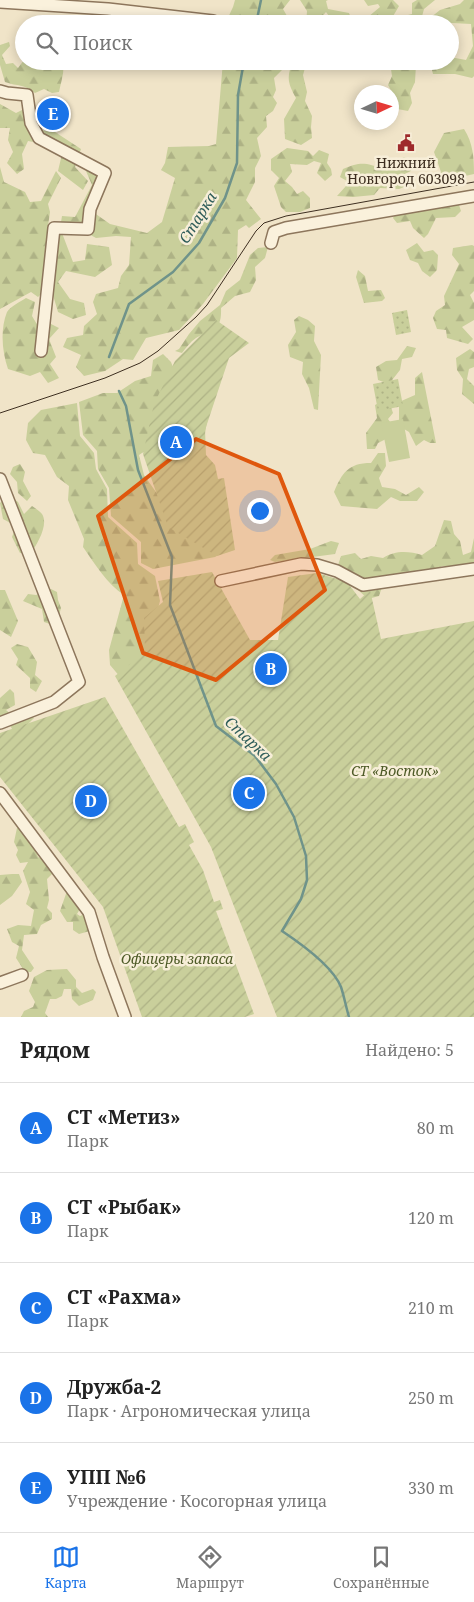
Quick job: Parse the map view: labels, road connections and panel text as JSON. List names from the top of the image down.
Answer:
{
  "water": ["Старка"],
  "parks": ["СТ «Восток»", "Офицеры запаса"],
  "places": {
    "public building": ["Нижний Новгород 603098"]
  },
  "north": "right",
  "page": {
    "search": "Поиск",
    "pins": [
      "E",
      "A",
      "B",
      "C",
      "D"
    ],
    "heading": ["Рядом", "Найдено: 5"],
    "list": [
      {
        "mark": "A",
        "name": "СТ «Метиз»",
        "note": "Парк",
        "value": "80 m"
      },
      {
        "mark": "B",
        "name": "СТ «Рыбак»",
        "note": "Парк",
        "value": "120 m"
      },
      {
        "mark": "C",
        "name": "СТ «Рахма»",
        "note": "Парк",
        "value": "210 m"
      },
      {
        "mark": "D",
        "name": "Дружба-2",
        "note": "Парк · Агрономическая улица",
        "value": "250 m"
      },
      {
        "mark": "E",
        "name": "УПП №6",
        "note": "Учреждение · Косогорная улица",
        "value": "330 m"
      }
    ],
    "nav": ["Карта", "Маршрут", "Сохранённые"]
  }
}
